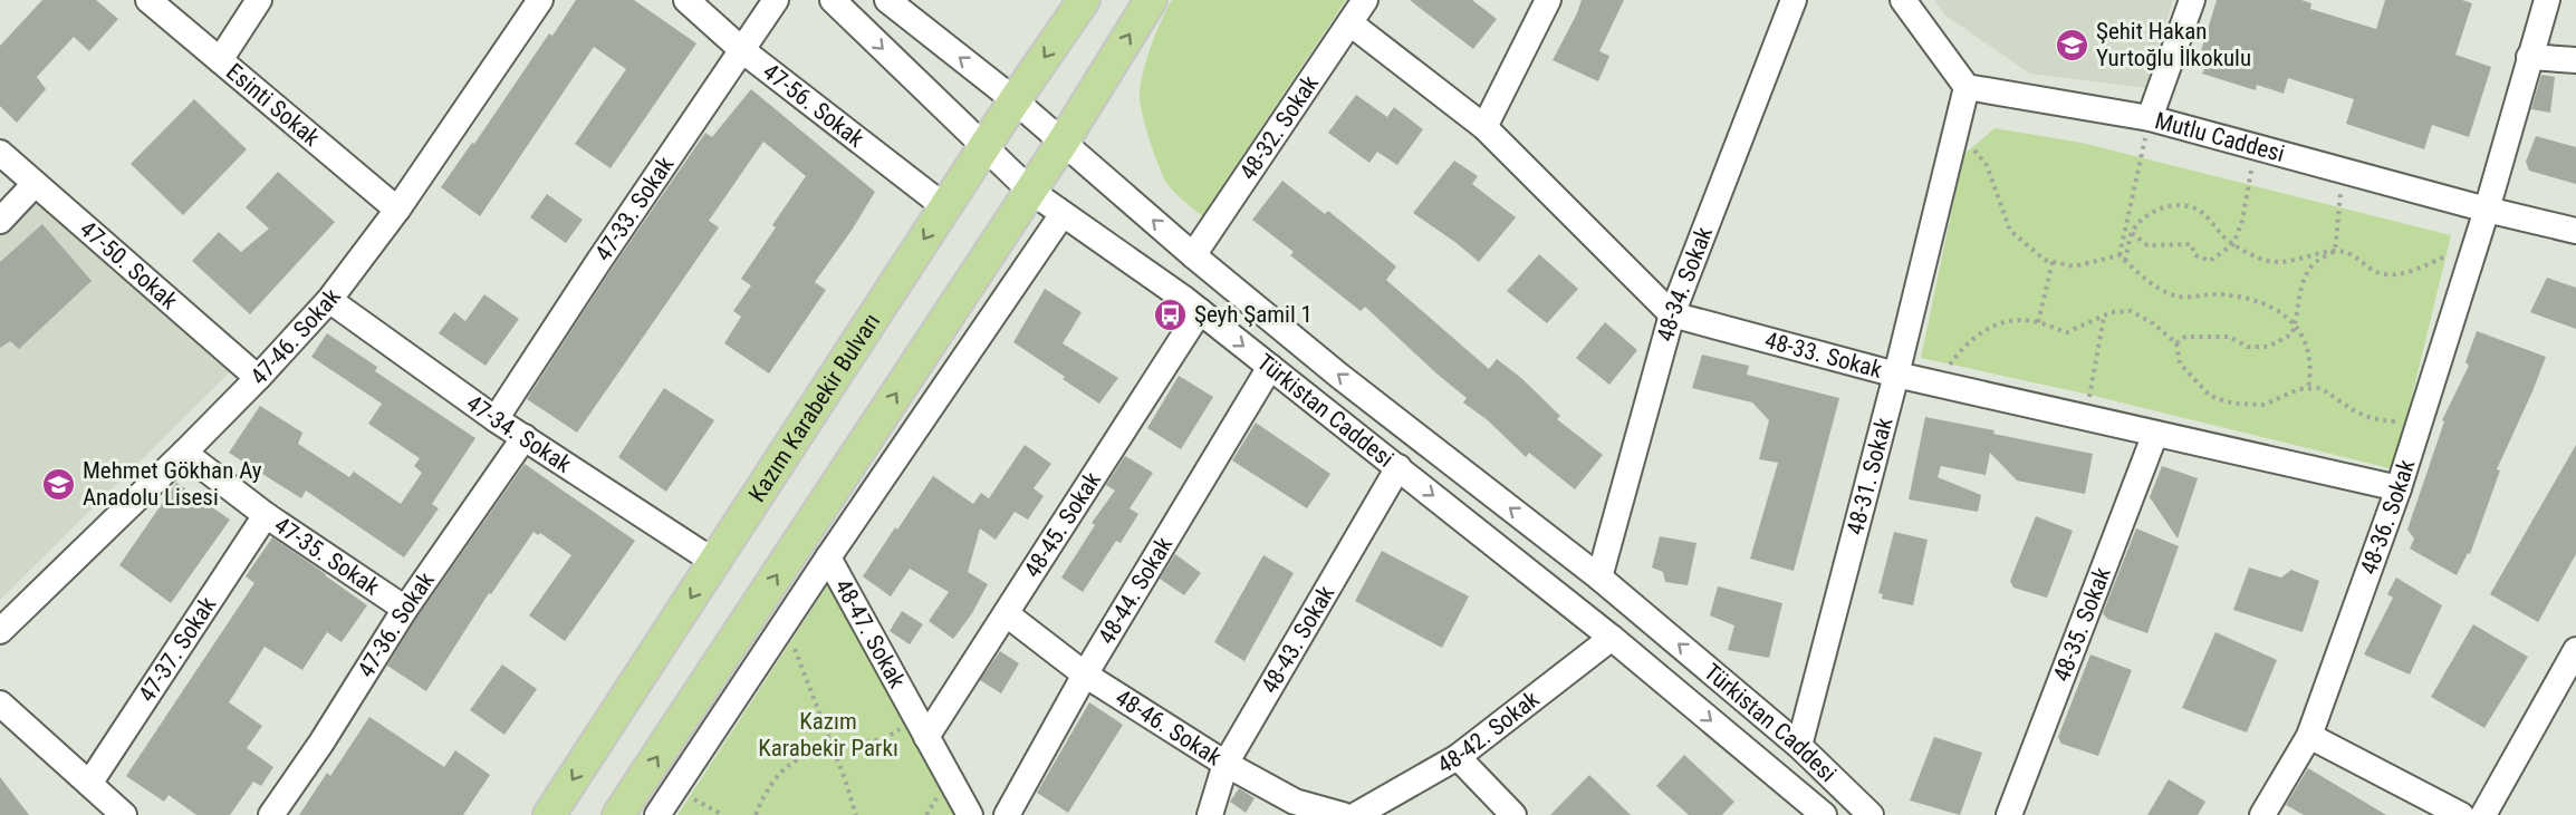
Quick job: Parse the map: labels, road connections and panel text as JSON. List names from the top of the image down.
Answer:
{
  "streets": {
    "main road": ["Kazım Karabekir Bulvarı"],
    "street": [
      "Esinti Sokak",
      "47-56. Sokak",
      "48-32. Sokak",
      "Mutlu Caddesi",
      "47-33. Sokak",
      "47-50. Sokak",
      "48-34. Sokak",
      "47-46. Sokak",
      "48-33. Sokak",
      "Türkistan Caddesi",
      "47-34. Sokak",
      "48-31. Sokak",
      "48-36. Sokak",
      "48-45. Sokak",
      "47-35. Sokak",
      "48-44. Sokak",
      "48-35. Sokak",
      "47-36. Sokak",
      "48-47. Sokak",
      "48-43. Sokak",
      "47-37. Sokak",
      "48-46. Sokak",
      "48-42. Sokak"
    ]
  },
  "crossings": [
    ["Esinti Sokak", "47-46. Sokak"],
    ["47-56. Sokak", "47-33. Sokak"],
    ["47-56. Sokak", "Kazım Karabekir Bulvarı"],
    ["48-32. Sokak", "48-33. Sokak"],
    ["48-32. Sokak", "Türkistan Caddesi"],
    ["Mutlu Caddesi", "48-31. Sokak"],
    ["Mutlu Caddesi", "48-36. Sokak"],
    ["47-33. Sokak", "47-34. Sokak"],
    ["47-50. Sokak", "47-46. Sokak"],
    ["48-34. Sokak", "48-33. Sokak"],
    ["48-34. Sokak", "Türkistan Caddesi"],
    ["47-46. Sokak", "47-34. Sokak"],
    ["47-46. Sokak", "47-35. Sokak"],
    ["48-33. Sokak", "48-31. Sokak"],
    ["48-33. Sokak", "48-36. Sokak"],
    ["48-33. Sokak", "48-35. Sokak"],
    ["Kazım Karabekir Bulvarı", "Türkistan Caddesi"],
    ["Kazım Karabekir Bulvarı", "47-34. Sokak"],
    ["Türkistan Caddesi", "48-31. Sokak"],
    ["Türkistan Caddesi", "48-45. Sokak"],
    ["Türkistan Caddesi", "48-44. Sokak"],
    ["Türkistan Caddesi", "48-43. Sokak"],
    ["Türkistan Caddesi", "48-42. Sokak"],
    ["47-34. Sokak", "47-36. Sokak"],
    ["48-45. Sokak", "48-47. Sokak"],
    ["48-45. Sokak", "48-46. Sokak"],
    ["47-35. Sokak", "47-36. Sokak"],
    ["47-35. Sokak", "47-37. Sokak"],
    ["48-44. Sokak", "48-46. Sokak"],
    ["48-43. Sokak", "48-46. Sokak"]
  ],
  "parks": ["Kazım Karabekir Parkı"],
  "places": {
    "school or university": ["Şehit Hakan Yurtoğlu İlkokulu", "Mehmet Gökhan Ay Anadolu Lisesi"],
    "bus stop": ["Şeyh Şamil 1"]
  }
}
